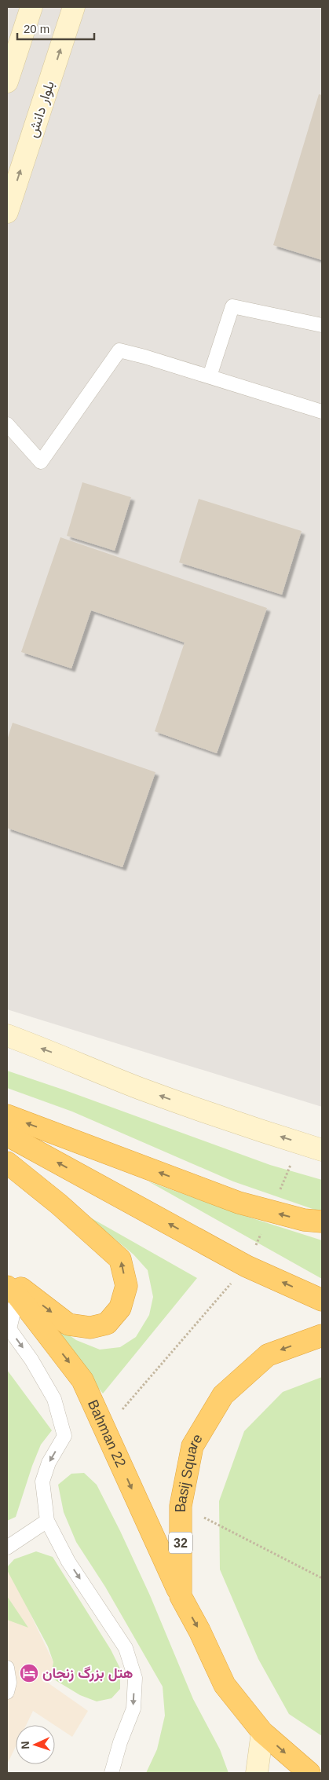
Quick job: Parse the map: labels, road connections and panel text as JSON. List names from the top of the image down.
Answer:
{
  "streets": {
    "highway": ["Bahman 22", "Basij Square", "32"],
    "main road": ["بلوار دانش"]
  },
  "crossings": [
    ["Bahman 22", "Basij Square"]
  ],
  "one_way": ["Bahman 22"],
  "places": {
    "hotel": ["هتل بزرگ زنجان"]
  },
  "scale_bar": "20 m",
  "north": "left"
}
